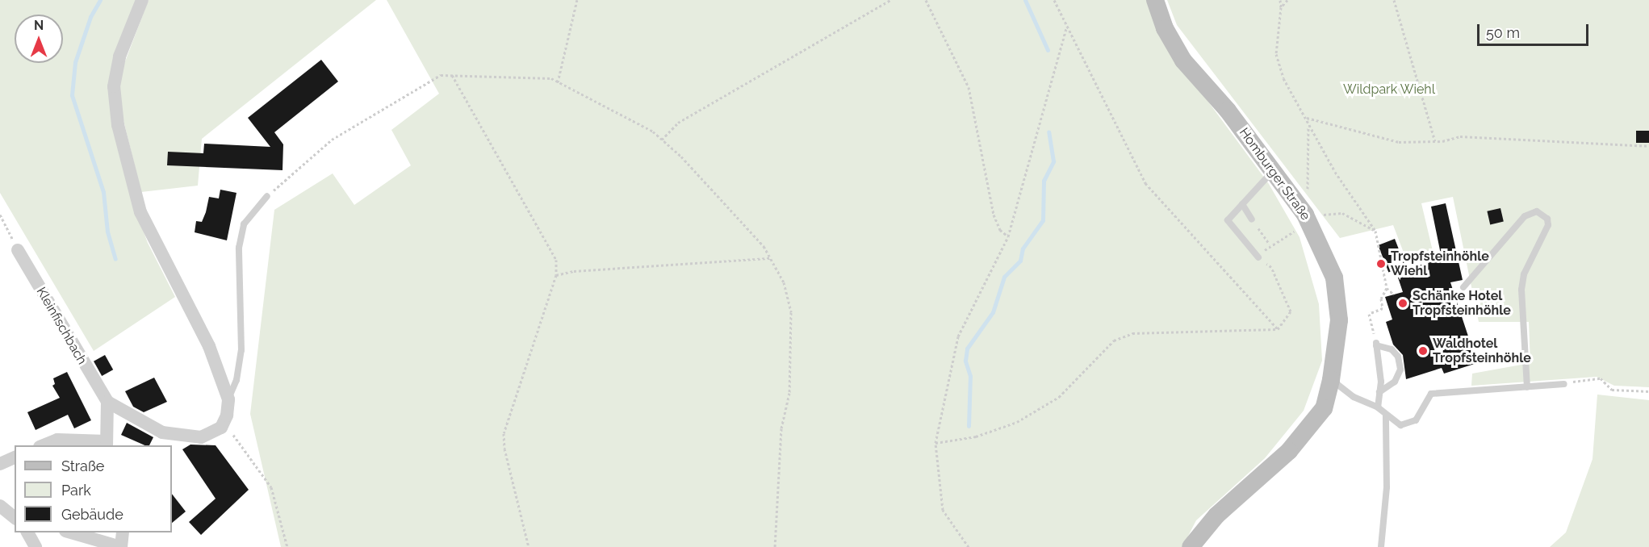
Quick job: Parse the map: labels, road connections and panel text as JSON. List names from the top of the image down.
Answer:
{
  "streets": {
    "main road": ["Homburger Straße"],
    "street": ["Kleinfischbach"]
  },
  "parks": ["Wildpark Wiehl"],
  "places": ["Tropfsteinhöhle Wiehl", "Schänke Hotel Tropfsteinhöhle", "Waldhotel Tropfsteinhöhle"],
  "legend": ["Straße", "Park", "Gebäude"],
  "scale_bar": "50 m",
  "north": "top"
}
